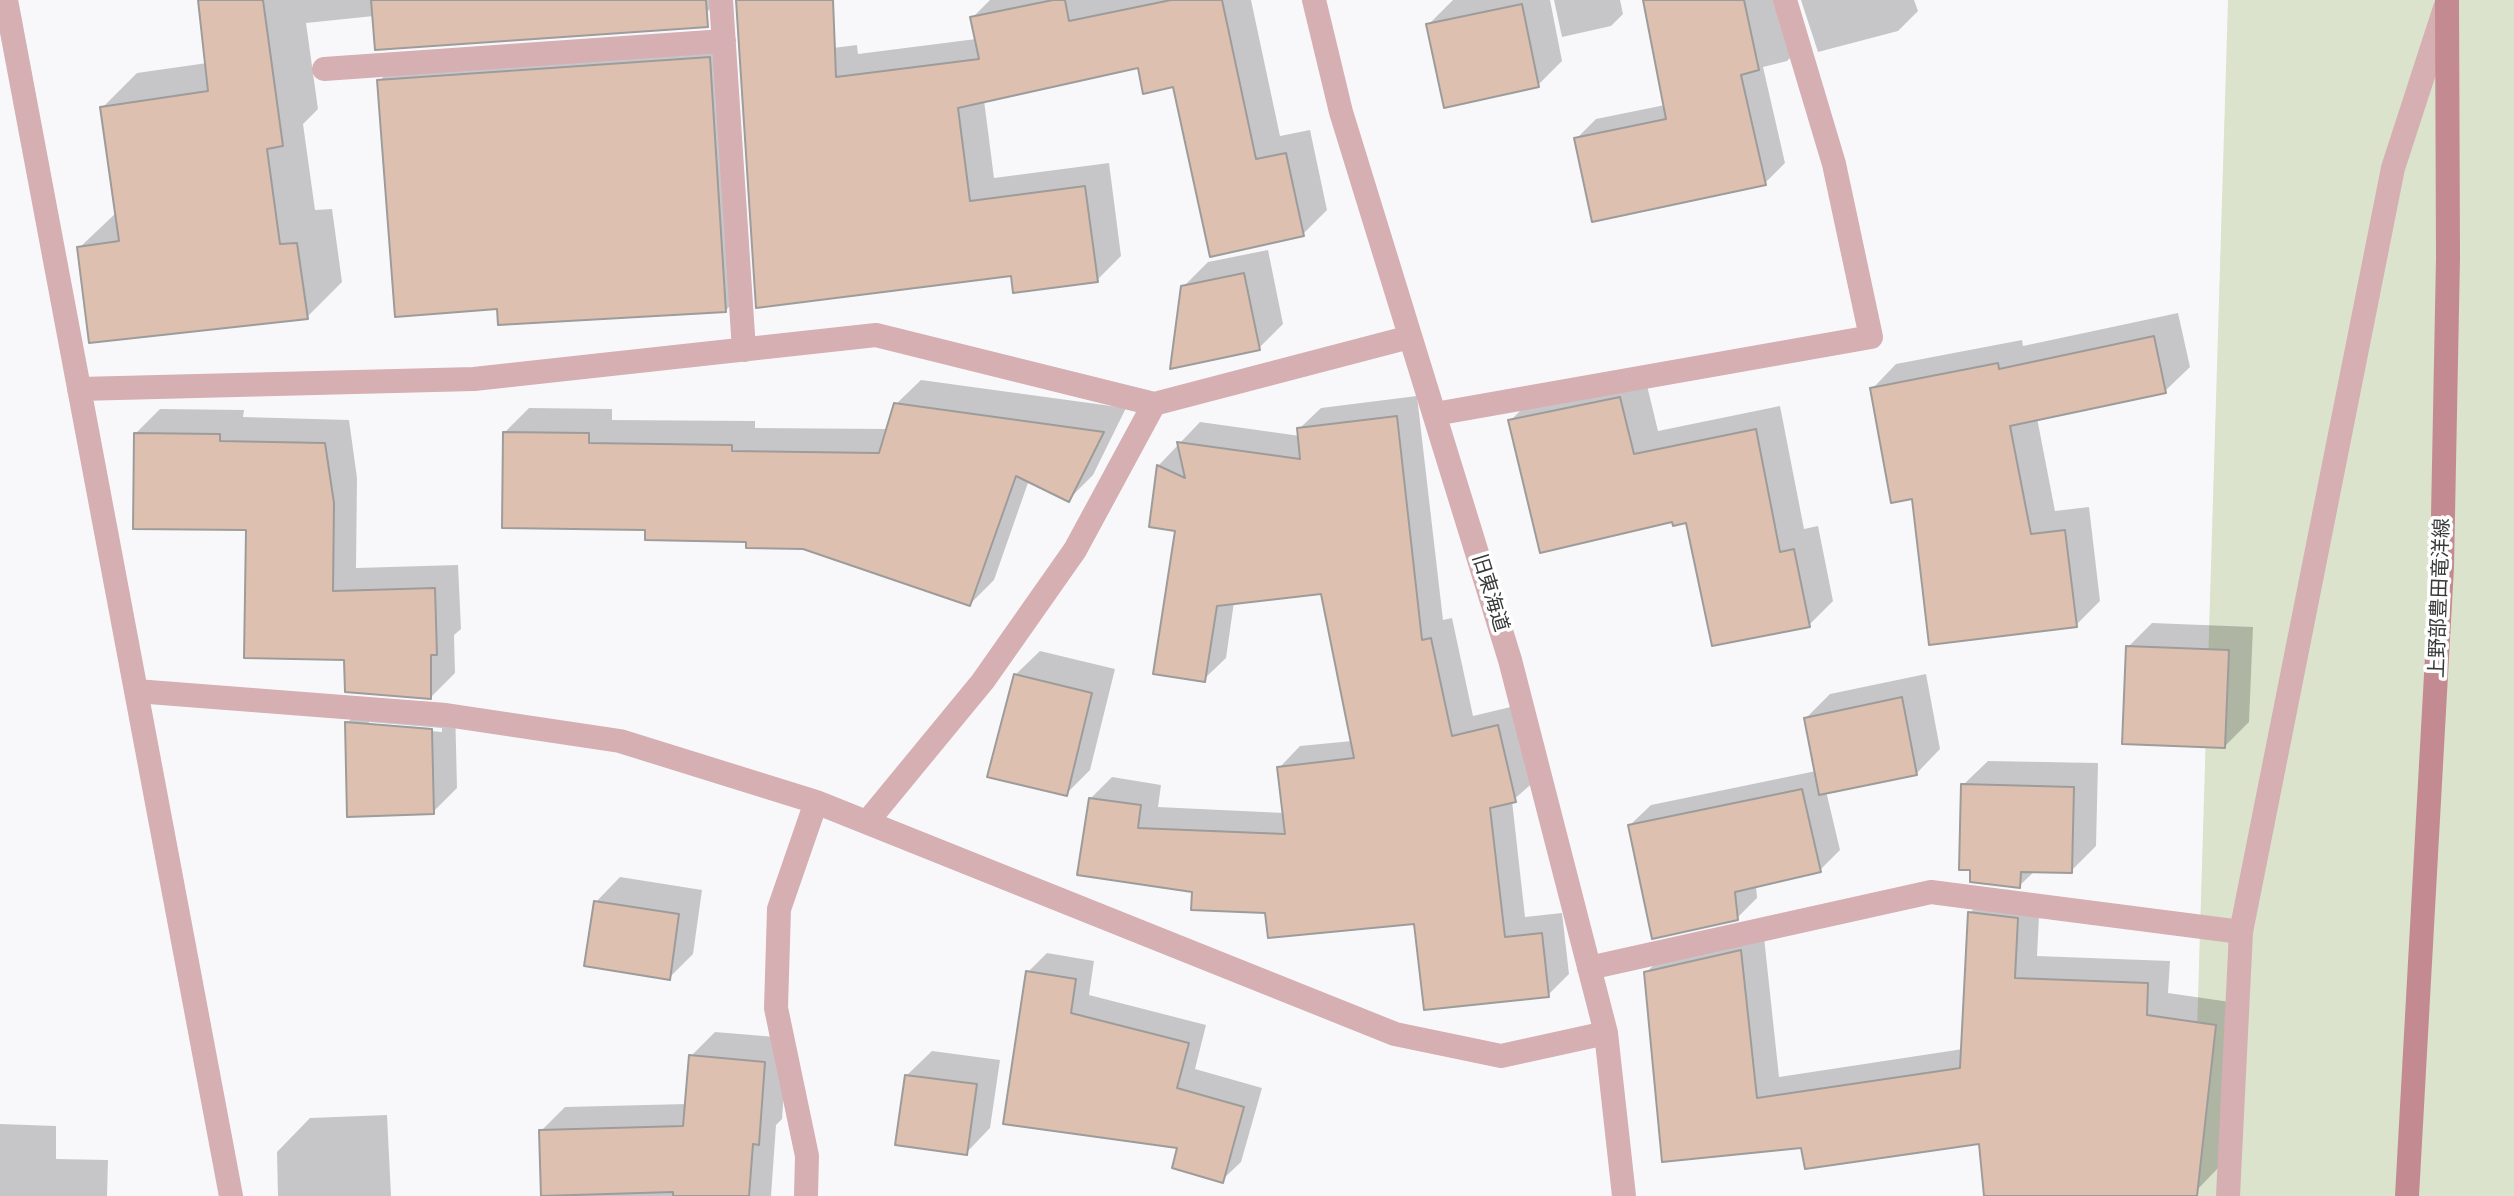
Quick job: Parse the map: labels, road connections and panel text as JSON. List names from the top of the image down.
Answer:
{
  "streets": {
    "main road": ["上野部豊田竜洋線"],
    "street": ["旧東海道"]
  }
}
